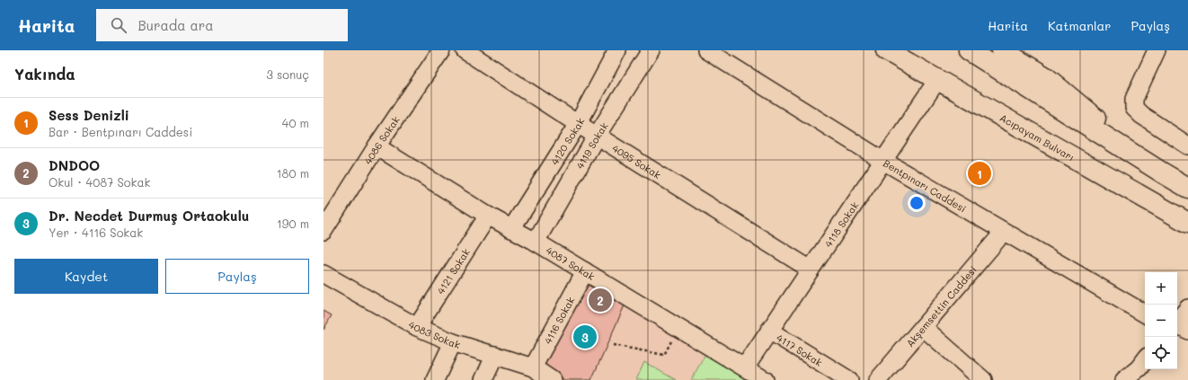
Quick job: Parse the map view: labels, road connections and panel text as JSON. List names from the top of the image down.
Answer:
{
  "streets": {
    "main road": ["Acıpayam Bulvarı"],
    "street": [
      "4086 Sokak",
      "4120 Sokak",
      "4119 Sokak",
      "4095 Sokak",
      "Bentpınarı Caddesi",
      "4118 Sokak",
      "4087 Sokak",
      "4121 Sokak",
      "Akşemsettin Caddesi",
      "4116 Sokak",
      "4083 Sokak",
      "4117 Sokak"
    ]
  },
  "crossings": [
    ["Acıpayam Bulvarı", "4118 Sokak"],
    ["4086 Sokak", "4087 Sokak"],
    ["4120 Sokak", "4095 Sokak"],
    ["4120 Sokak", "4087 Sokak"],
    ["4119 Sokak", "4095 Sokak"],
    ["4119 Sokak", "4087 Sokak"],
    ["4095 Sokak", "4118 Sokak"],
    ["Bentpınarı Caddesi", "4118 Sokak"],
    ["Bentpınarı Caddesi", "Akşemsettin Caddesi"],
    ["4118 Sokak", "4087 Sokak"],
    ["4118 Sokak", "4117 Sokak"],
    ["4087 Sokak", "4121 Sokak"],
    ["4087 Sokak", "4116 Sokak"],
    ["4121 Sokak", "4083 Sokak"],
    ["4116 Sokak", "4083 Sokak"]
  ],
  "page": {
    "header": "Harita",
    "search": "Burada ara",
    "nav": ["Harita", "Katmanlar", "Paylaş"],
    "heading": ["Yakında", "3 sonuç"],
    "list": [
      {
        "mark": "1",
        "name": "Sess Denizli",
        "note": "Bar · Bentpınarı Caddesi",
        "value": "40 m"
      },
      {
        "mark": "2",
        "name": "DNDOO",
        "note": "Okul · 4087 Sokak",
        "value": "180 m"
      },
      {
        "mark": "3",
        "name": "Dr. Necdet Durmuş Ortaokulu",
        "note": "Yer · 4116 Sokak",
        "value": "190 m"
      }
    ],
    "pins": ["1", "2", "3"],
    "buttons": ["Kaydet", "Paylaş"],
    "map_buttons": ["+", "−"]
  }
}
